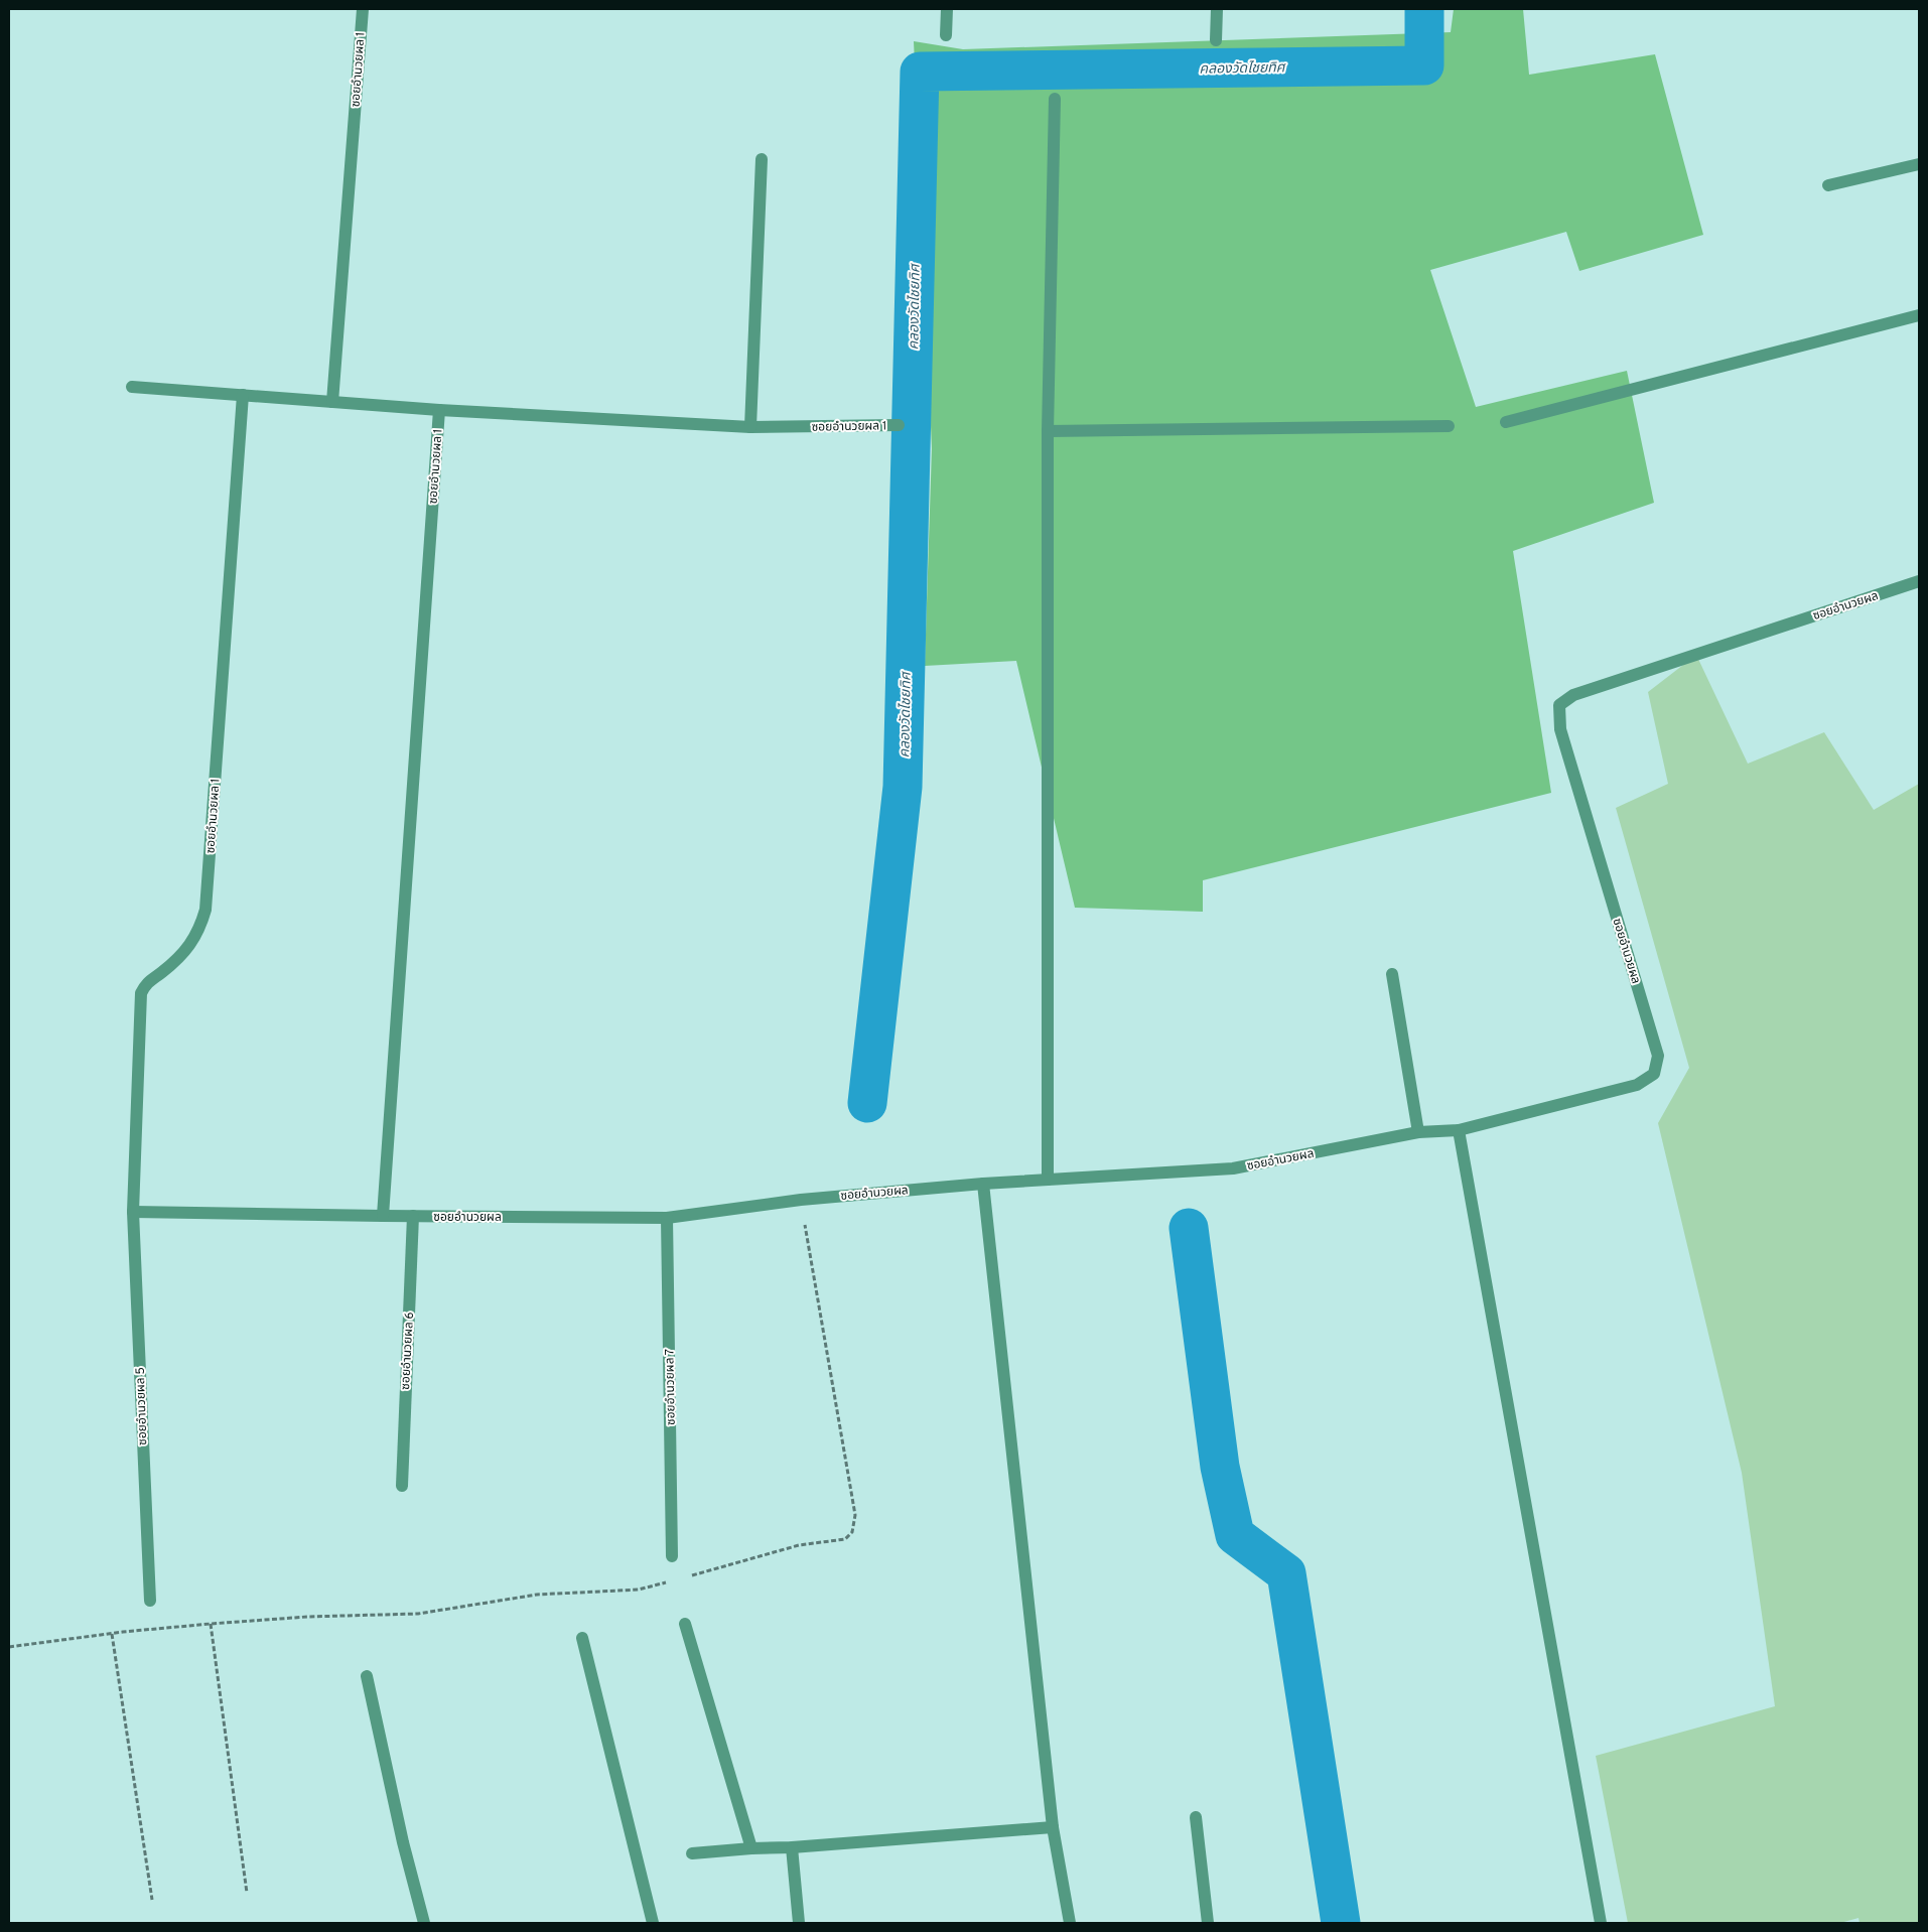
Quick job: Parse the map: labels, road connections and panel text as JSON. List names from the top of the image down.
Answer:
{
  "streets": {
    "street": [
      "ซอยอำนวยผล 1",
      "ซอยอำนวยผล",
      "ซอยอำนวยผล 6",
      "ซอยอำนวยผล 7",
      "ซอยอำนวยผล 5"
    ]
  },
  "crossings": [
    ["ซอยอำนวยผล 1", "ซอยอำนวยผล"],
    ["ซอยอำนวยผล 1", "ซอยอำนวยผล 5"],
    ["ซอยอำนวยผล", "ซอยอำนวยผล 6"],
    ["ซอยอำนวยผล", "ซอยอำนวยผล 7"],
    ["ซอยอำนวยผล", "ซอยอำนวยผล 5"]
  ],
  "water": ["คลองวัดไชยทิศ"]
}
